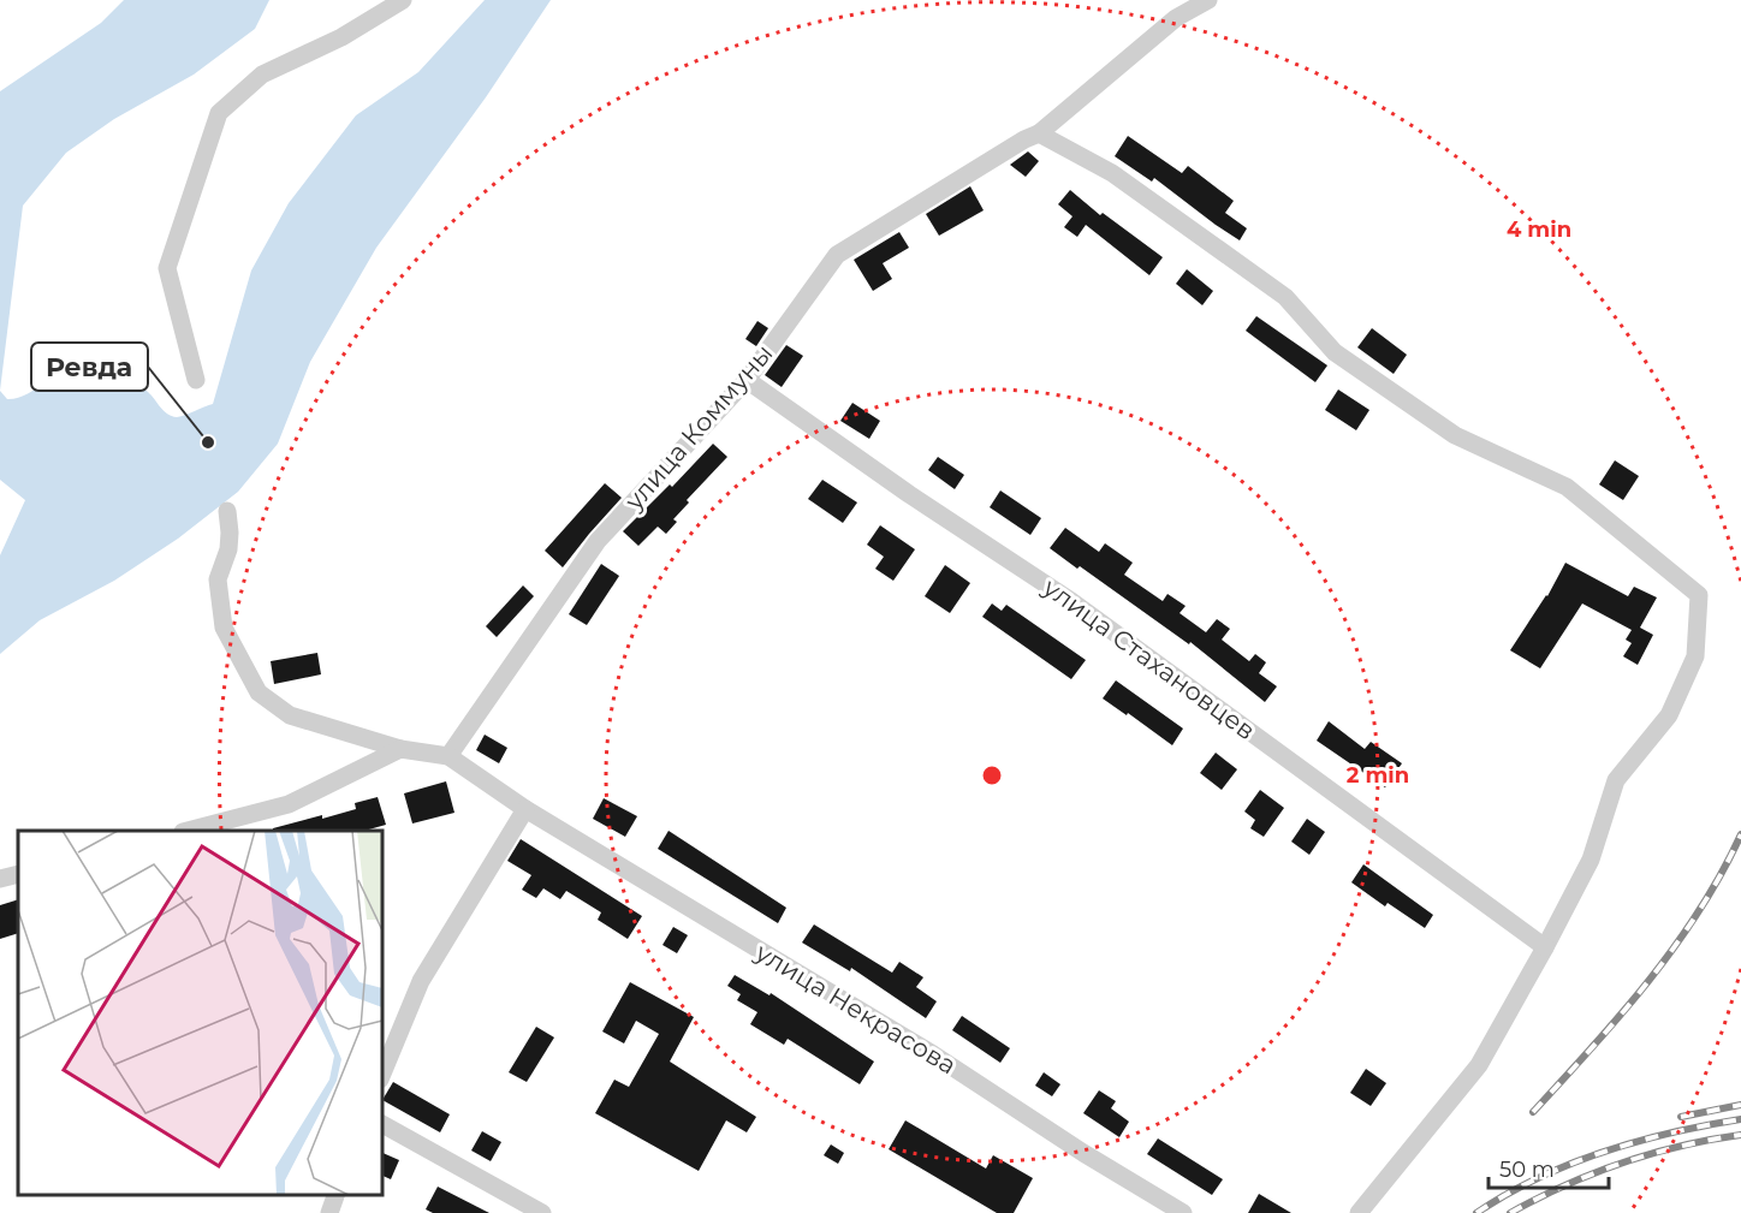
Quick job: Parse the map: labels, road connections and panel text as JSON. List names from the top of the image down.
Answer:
{
  "streets": {
    "street": ["улица Коммуны", "улица Стахановцев", "улица Некрасова"]
  },
  "crossings": [
    ["улица Коммуны", "улица Стахановцев"]
  ],
  "places": ["Ревда"],
  "scale_bar": "50 m",
  "rings": ["4 min", "2 min"]
}
